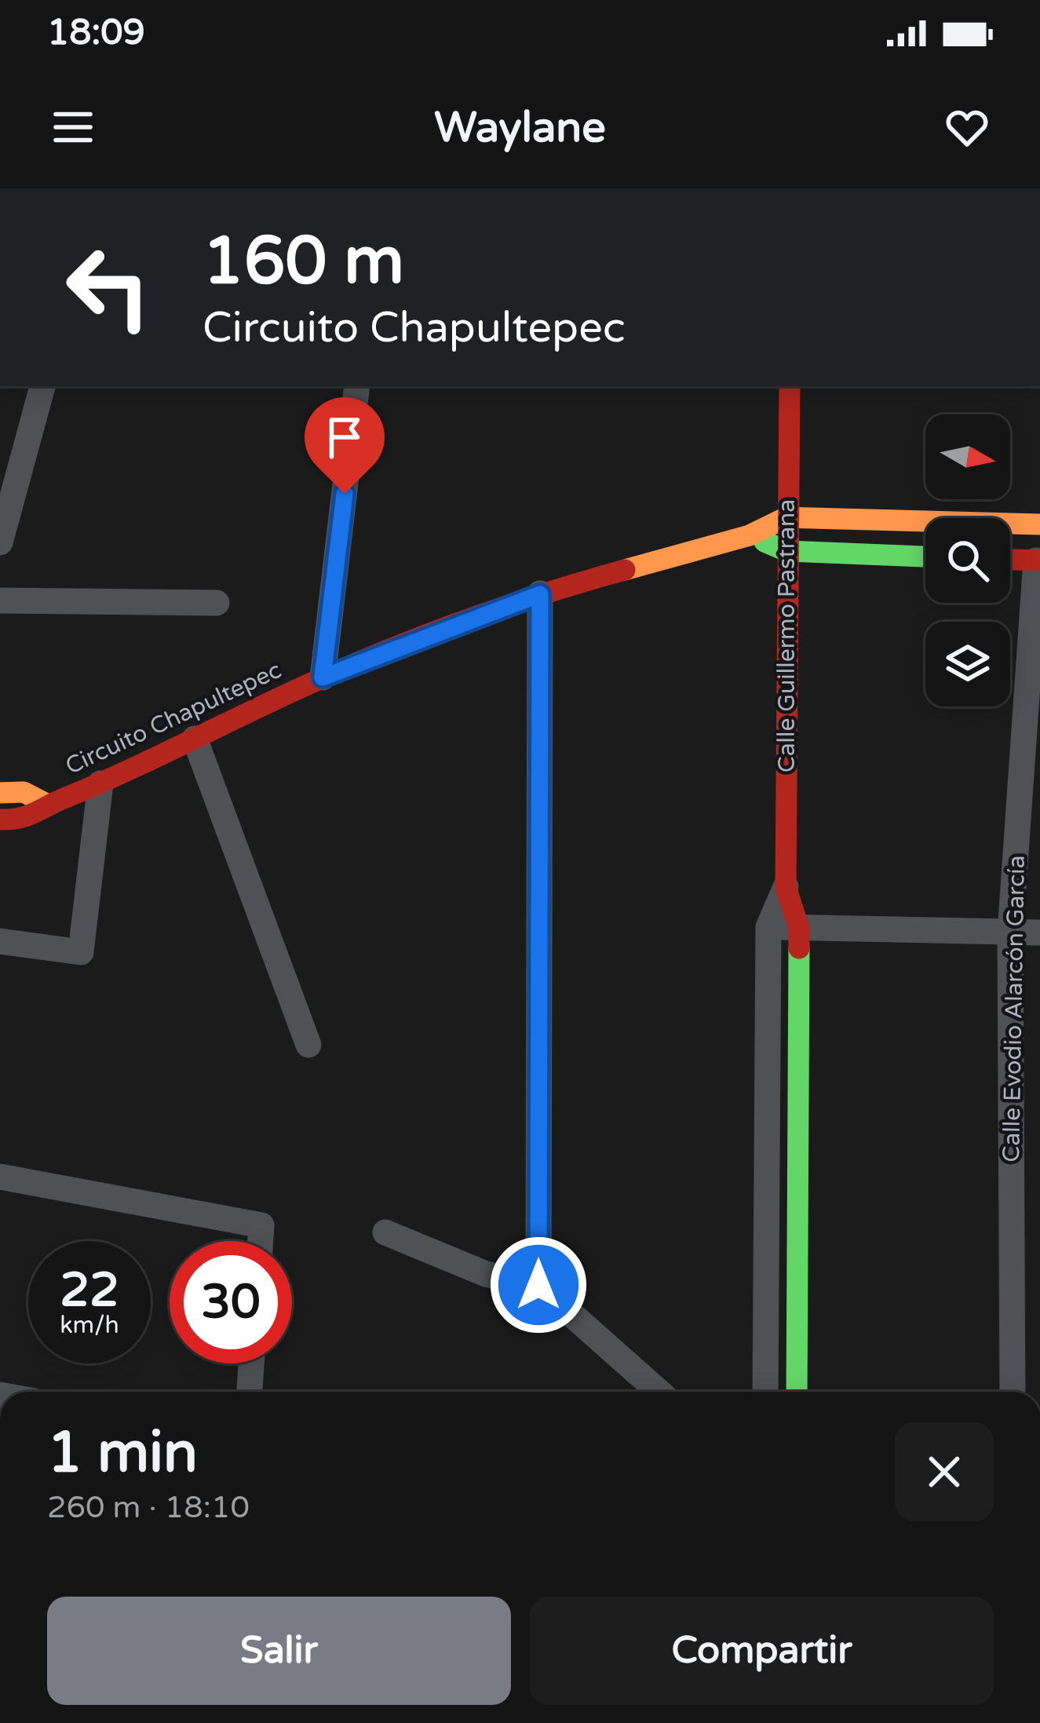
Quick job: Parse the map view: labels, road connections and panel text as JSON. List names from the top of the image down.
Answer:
{
  "streets": {
    "main road": ["Calle Guillermo Pastrana", "Circuito Chapultepec"],
    "street": ["Calle Evodio Alarcón García"]
  },
  "crossings": [
    ["Calle Guillermo Pastrana", "Circuito Chapultepec"]
  ],
  "north": "right",
  "page": {
    "status": "18:09",
    "header": "Waylane",
    "turn": ["160 m", "Circuito Chapultepec"],
    "speed": "22 km/h",
    "limit": "30",
    "heading": ["1 min", "260 m · 18:10"],
    "buttons": ["Salir", "Compartir"]
  }
}
